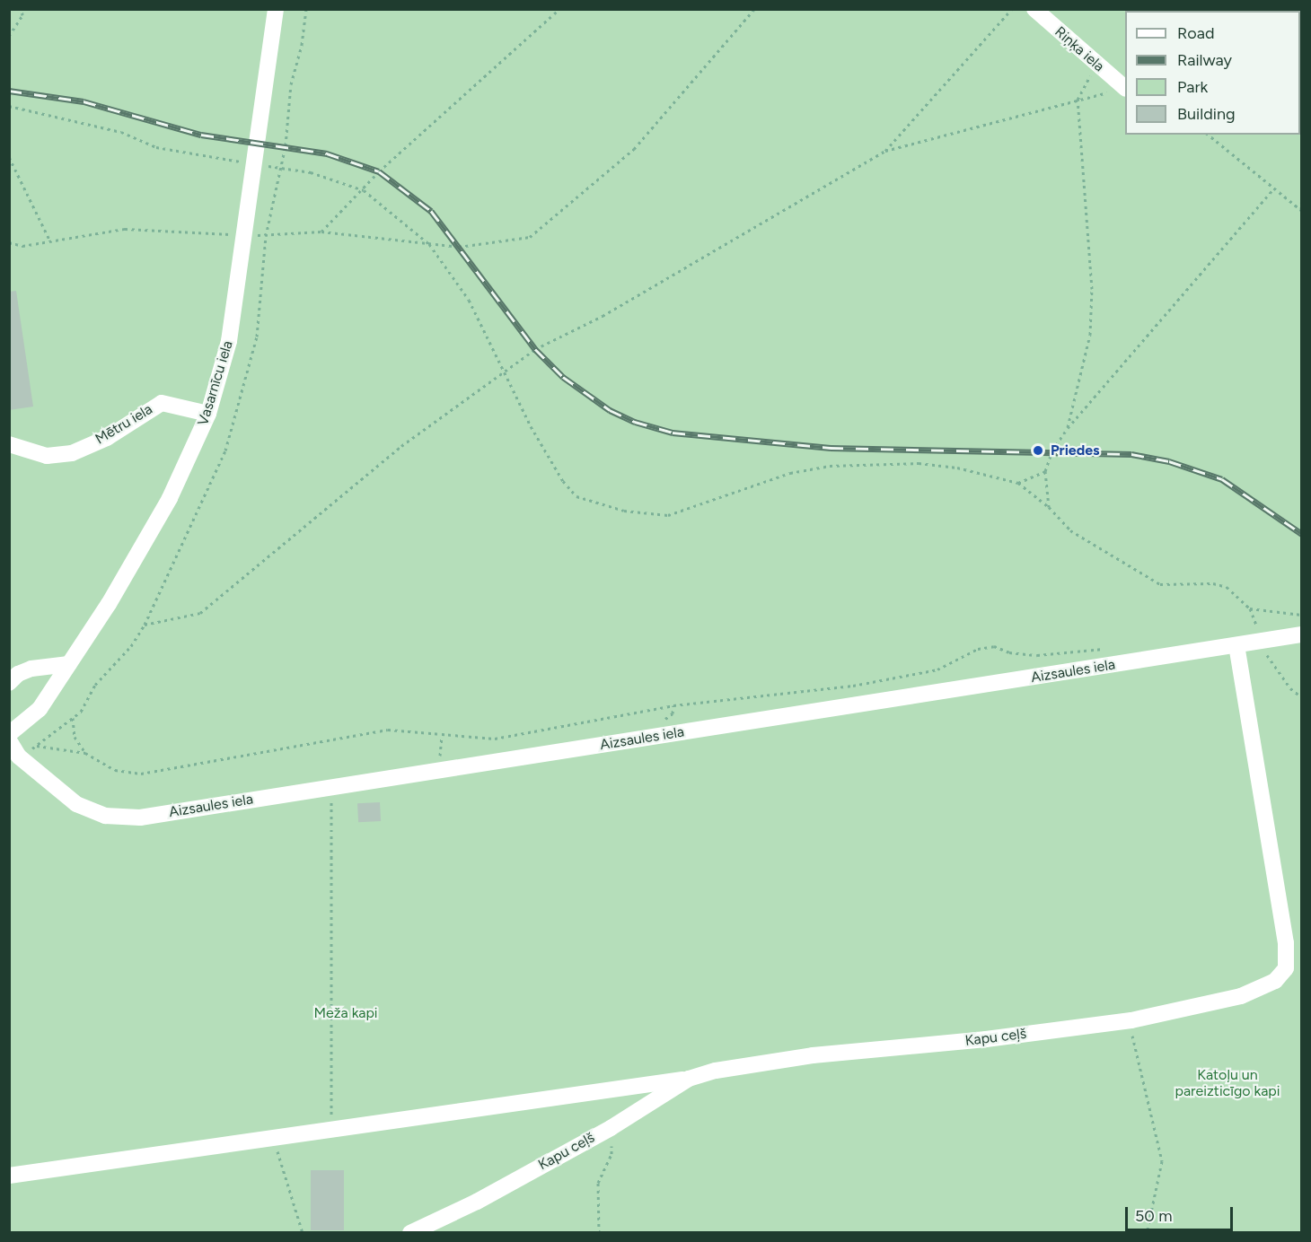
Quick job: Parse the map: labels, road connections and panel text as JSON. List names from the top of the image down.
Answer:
{
  "streets": {
    "street": [
      "Riņķa iela",
      "Vasarnīcu iela",
      "Mētru iela",
      "Aizsaules iela",
      "Kapu ceļš"
    ]
  },
  "crossings": [
    ["Vasarnīcu iela", "Mētru iela"],
    ["Aizsaules iela", "Kapu ceļš"]
  ],
  "parks": ["Meža kapi", "Katoļu un pareizticīgo kapi"],
  "places": ["Priedes"],
  "legend": [
    "Road",
    "Railway",
    "Park",
    "Building"
  ],
  "scale_bar": "50 m"
}
